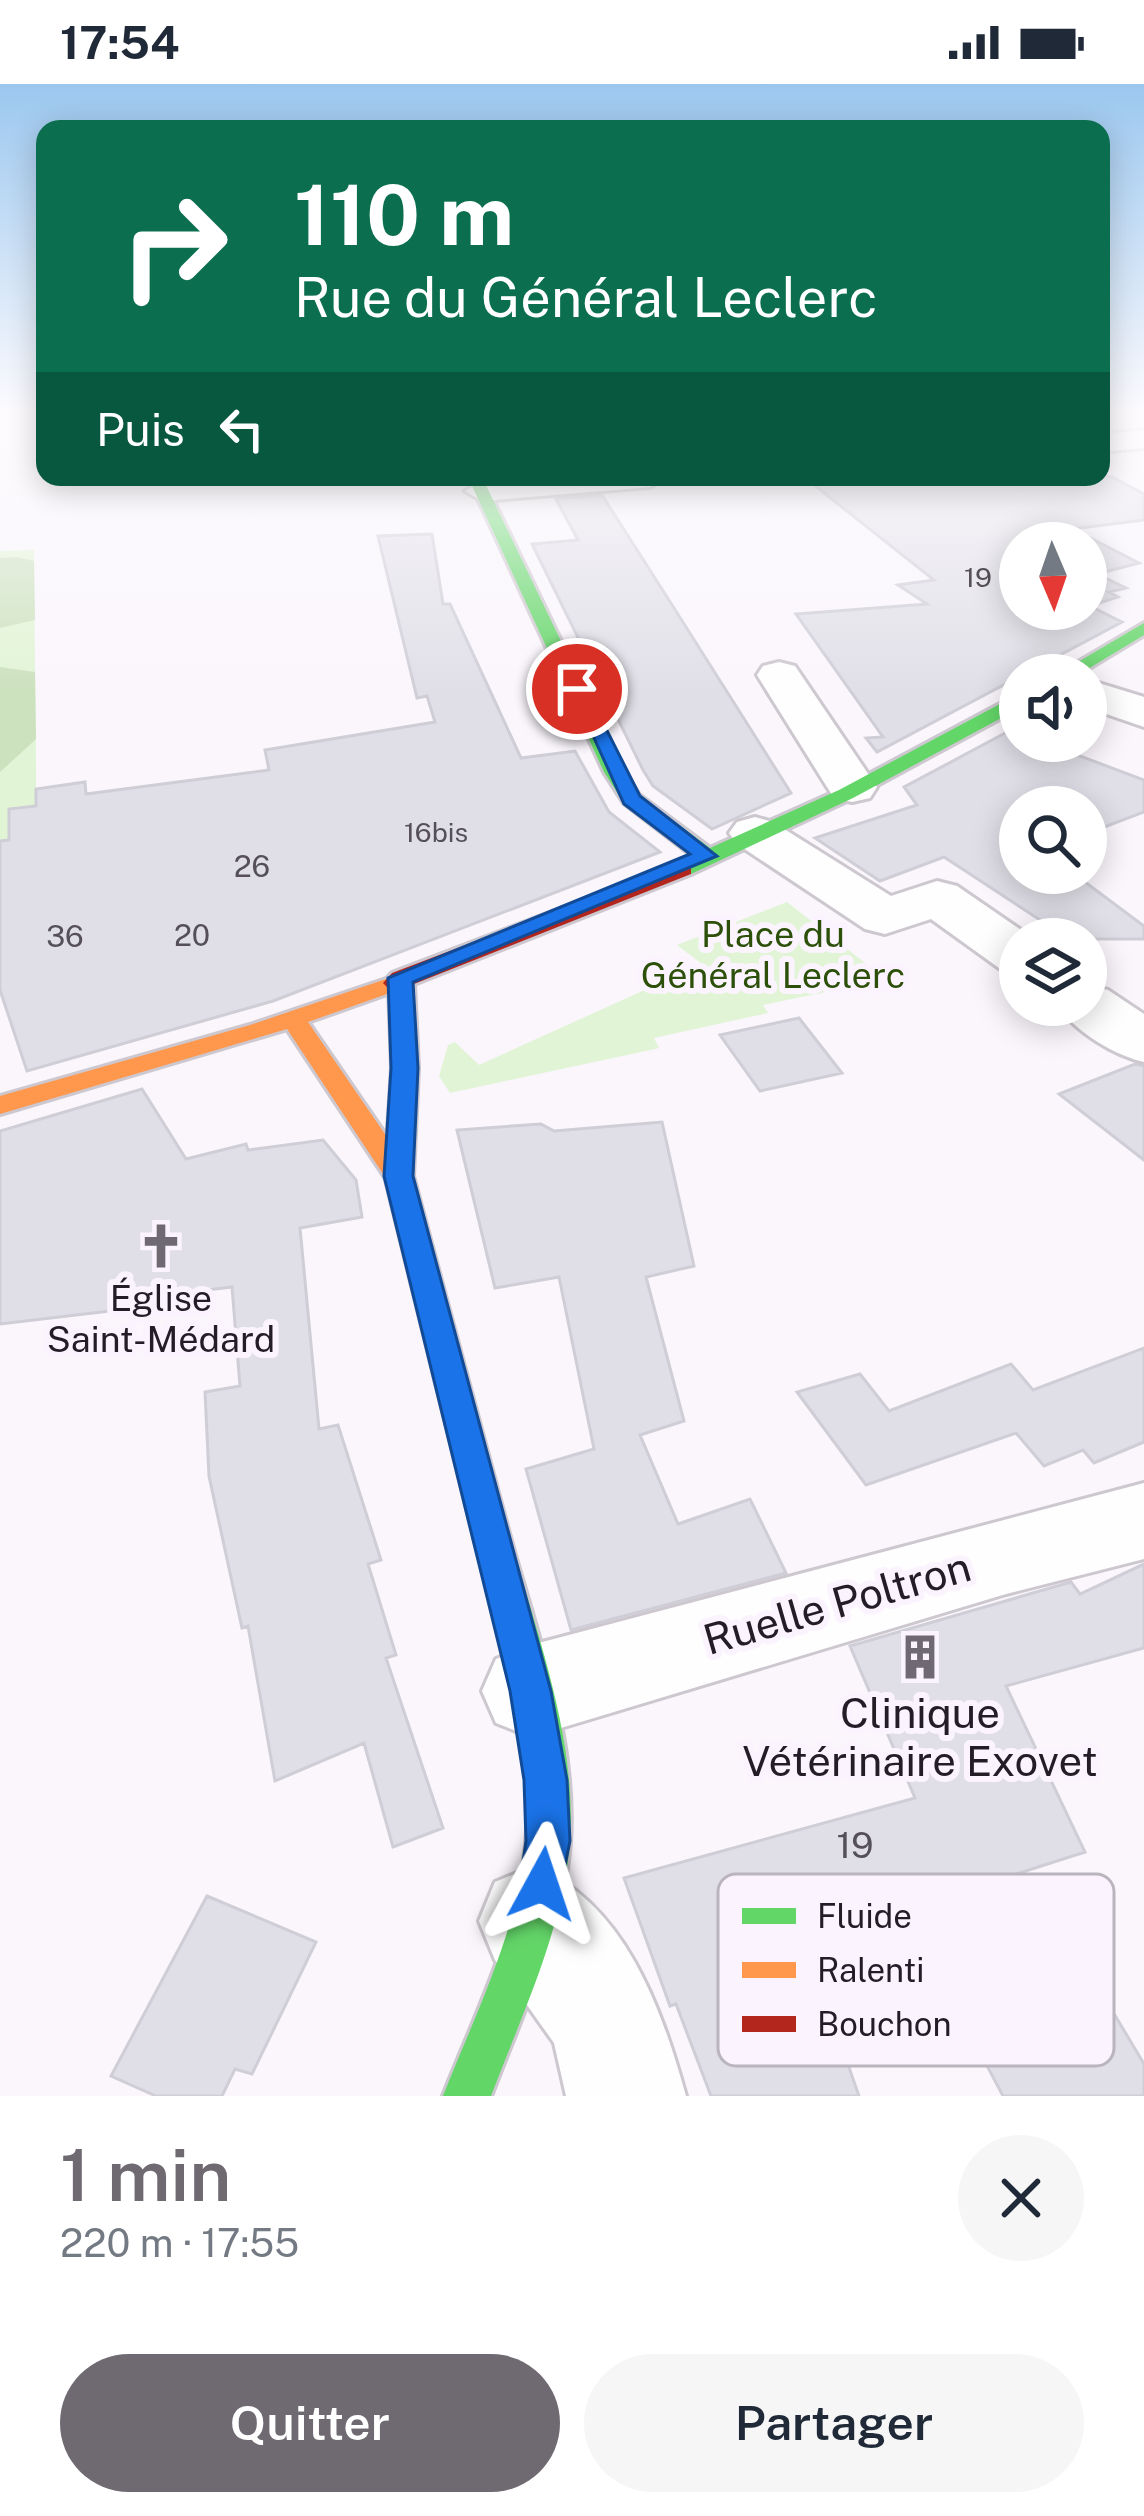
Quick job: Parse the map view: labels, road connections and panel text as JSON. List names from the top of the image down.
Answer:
{
  "streets": {
    "street": ["Ruelle Poltron"]
  },
  "parks": ["Place du Général Leclerc"],
  "places": {
    "church": ["Église Saint-Médard"],
    "building": ["Clinique Vétérinaire Exovet"]
  },
  "house_numbers": [
    "19",
    "16bis",
    "26",
    "20",
    "36",
    "19"
  ],
  "legend": ["Fluide", "Ralenti", "Bouchon"],
  "north": "bottom",
  "page": {
    "status": "17:54",
    "turn": ["110 m", "Rue du Général Leclerc"],
    "then": "Puis",
    "heading": ["1 min", "220 m · 17:55"],
    "buttons": ["Quitter", "Partager"]
  }
}
